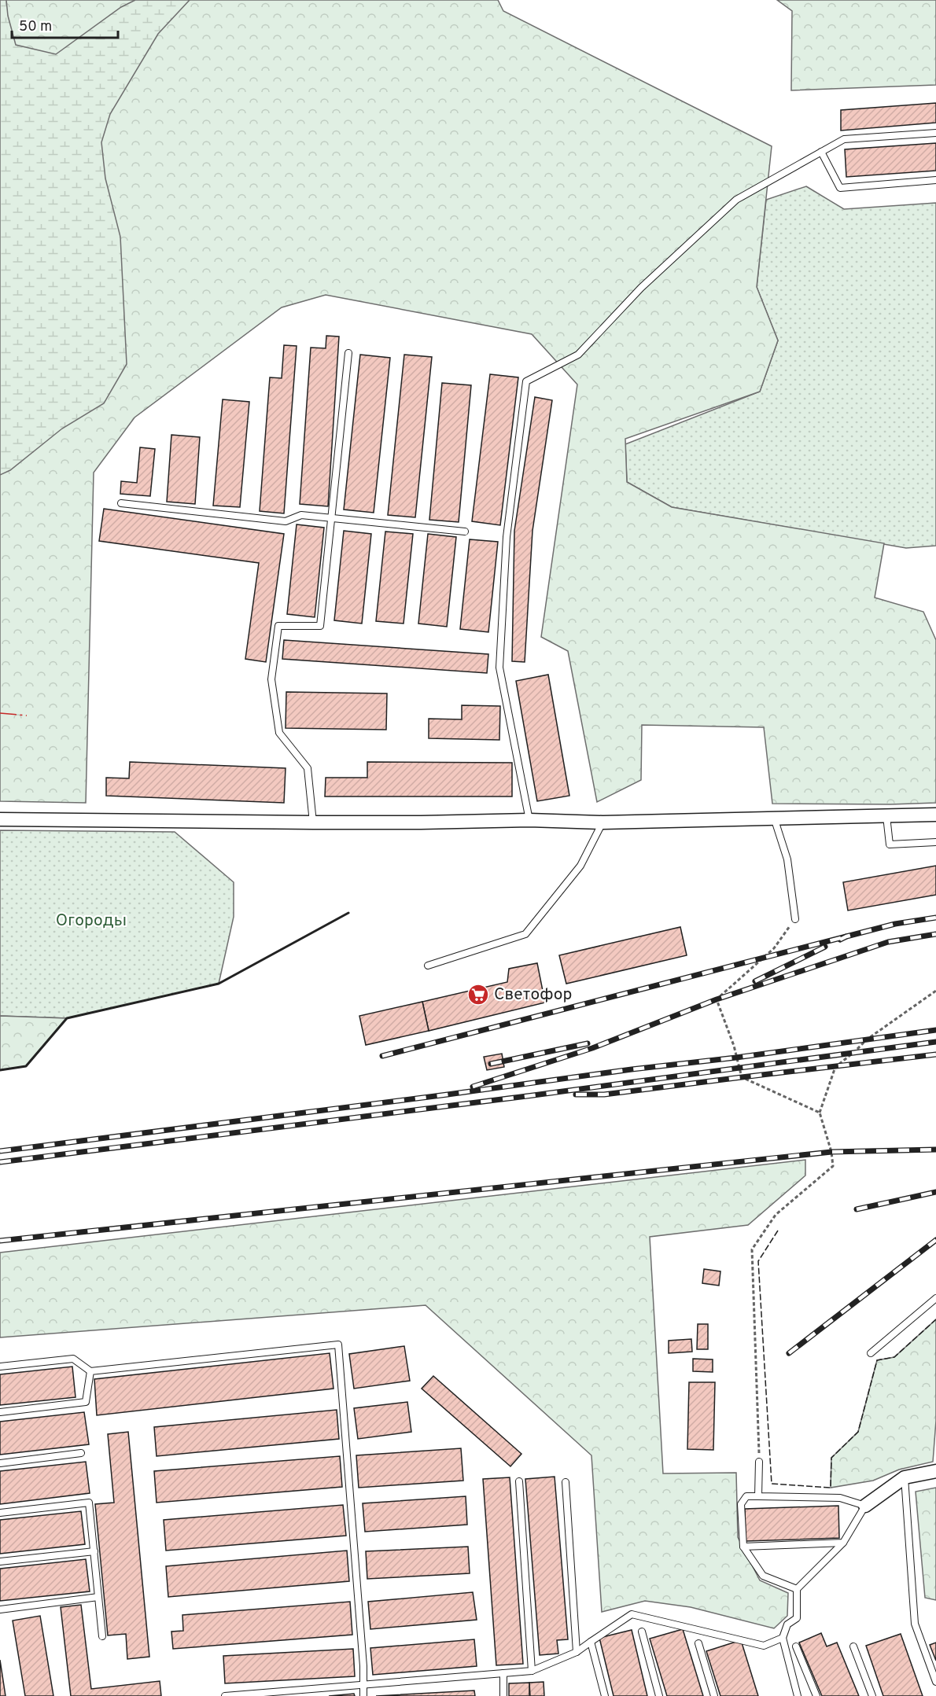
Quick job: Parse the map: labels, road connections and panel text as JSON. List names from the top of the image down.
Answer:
{
  "parks": ["Огороды"],
  "places": {
    "supermarket": ["Светофор"]
  },
  "scale_bar": "50 m"
}
